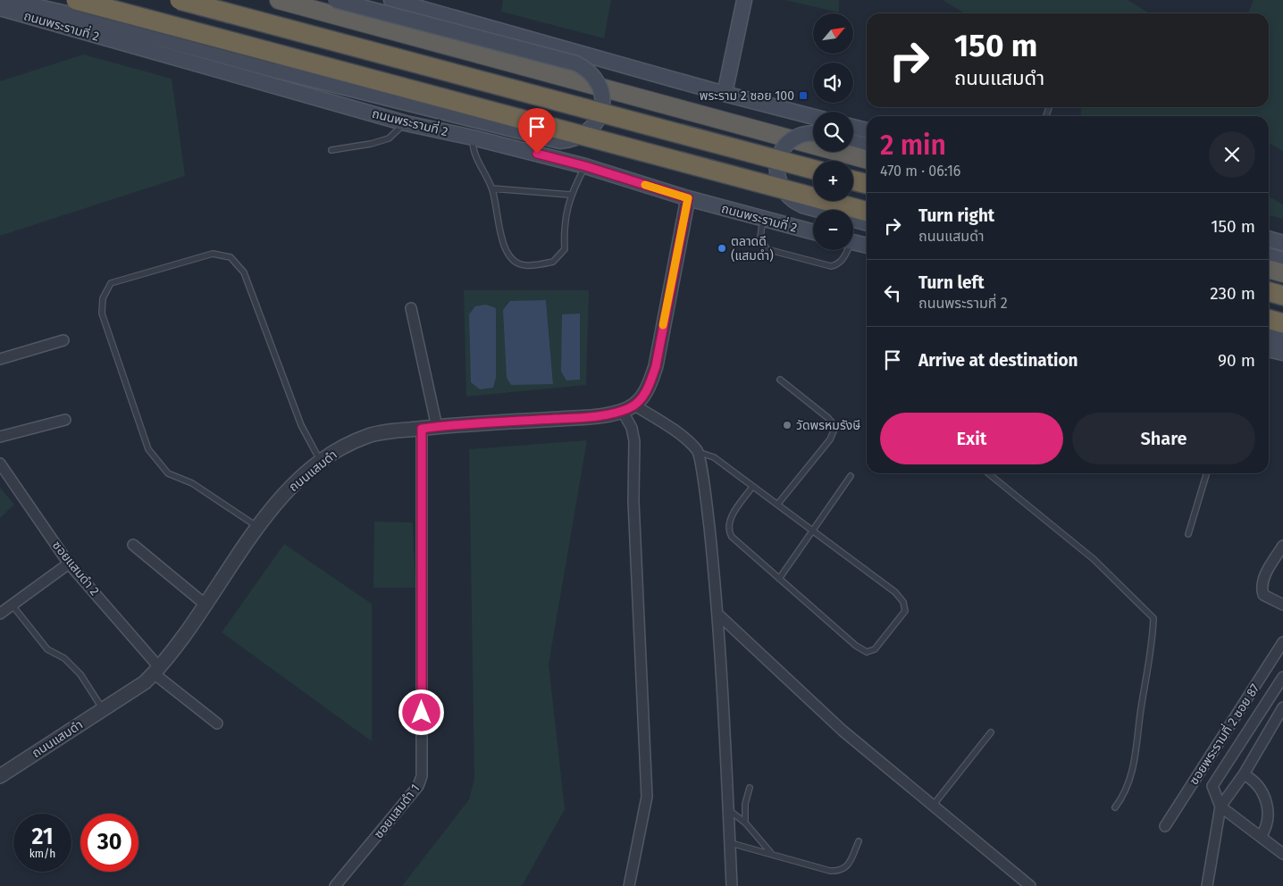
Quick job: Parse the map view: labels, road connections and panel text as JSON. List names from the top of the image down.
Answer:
{
  "streets": {
    "main road": ["ถนนพระรามที่ 2"],
    "street": [
      "ถนนแสมดำ",
      "ซอยแสมดำ 2",
      "ซอยพระรามที่ 2 ซอย 87",
      "ซอยแสมดำ 1"
    ]
  },
  "crossings": [
    ["ถนนแสมดำ", "ซอยแสมดำ 2"],
    ["ถนนแสมดำ", "ซอยแสมดำ 1"]
  ],
  "places": {
    "transit": ["พระราม 2 ซอย 100"],
    "other": ["ตลาดดี (แสมดำ)", "วัดพรหมรังษี"]
  },
  "north": "top right",
  "page": {
    "map_buttons": ["+", "−"],
    "turn": ["150 m", "ถนนแสมดำ"],
    "heading": ["2 min", "470 m · 06:16"],
    "list": [
      {
        "name": "Turn right",
        "note": "ถนนแสมดำ",
        "value": "150 m"
      },
      {
        "name": "Turn left",
        "note": "ถนนพระรามที่ 2",
        "value": "230 m"
      },
      {
        "name": "Arrive at destination",
        "value": "90 m"
      }
    ],
    "buttons": ["Exit", "Share"],
    "speed": "21 km/h",
    "limit": "30"
  }
}
